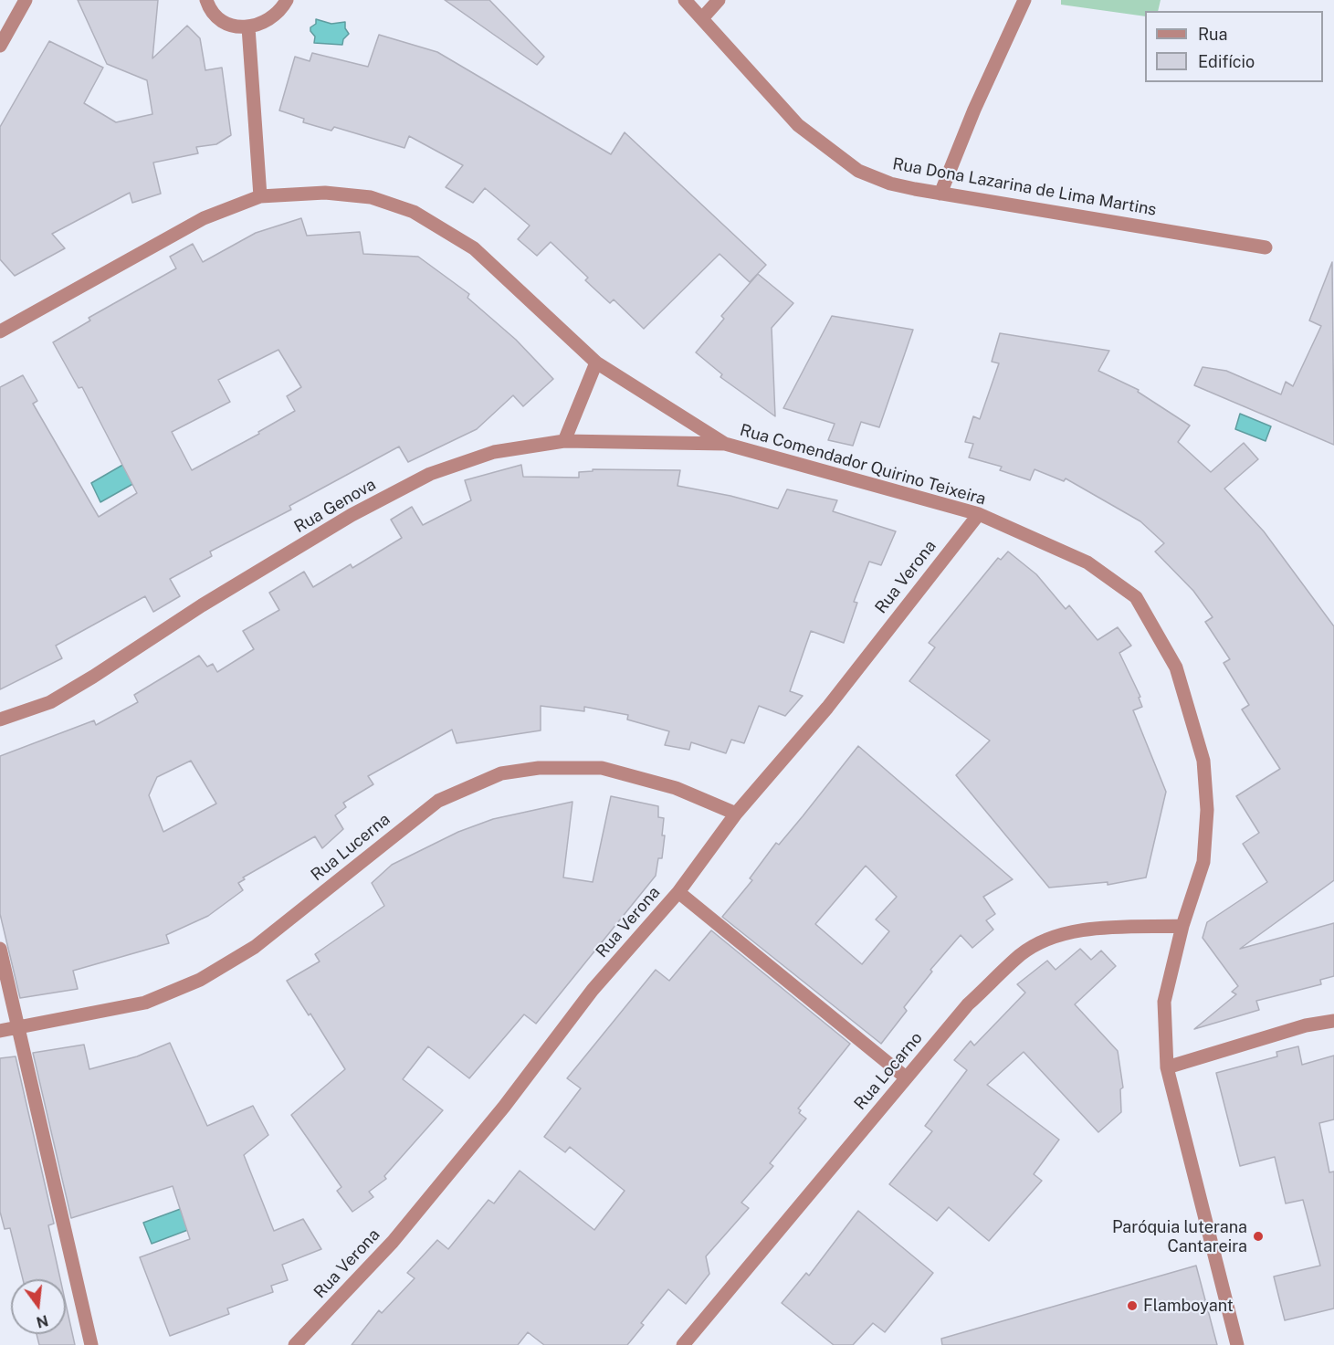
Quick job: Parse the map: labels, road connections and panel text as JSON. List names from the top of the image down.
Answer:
{
  "streets": {
    "street": [
      "Rua Dona Lazarina de Lima Martins",
      "Rua Comendador Quirino Teixeira",
      "Rua Genova",
      "Rua Verona",
      "Rua Lucerna",
      "Rua Locarno"
    ]
  },
  "crossings": [
    ["Rua Comendador Quirino Teixeira", "Rua Genova"],
    ["Rua Comendador Quirino Teixeira", "Rua Verona"],
    ["Rua Comendador Quirino Teixeira", "Rua Locarno"],
    ["Rua Verona", "Rua Lucerna"]
  ],
  "places": ["Paróquia luterana Cantareira", "Flamboyant"],
  "legend": ["Rua", "Edifício"],
  "north": "bottom"
}
